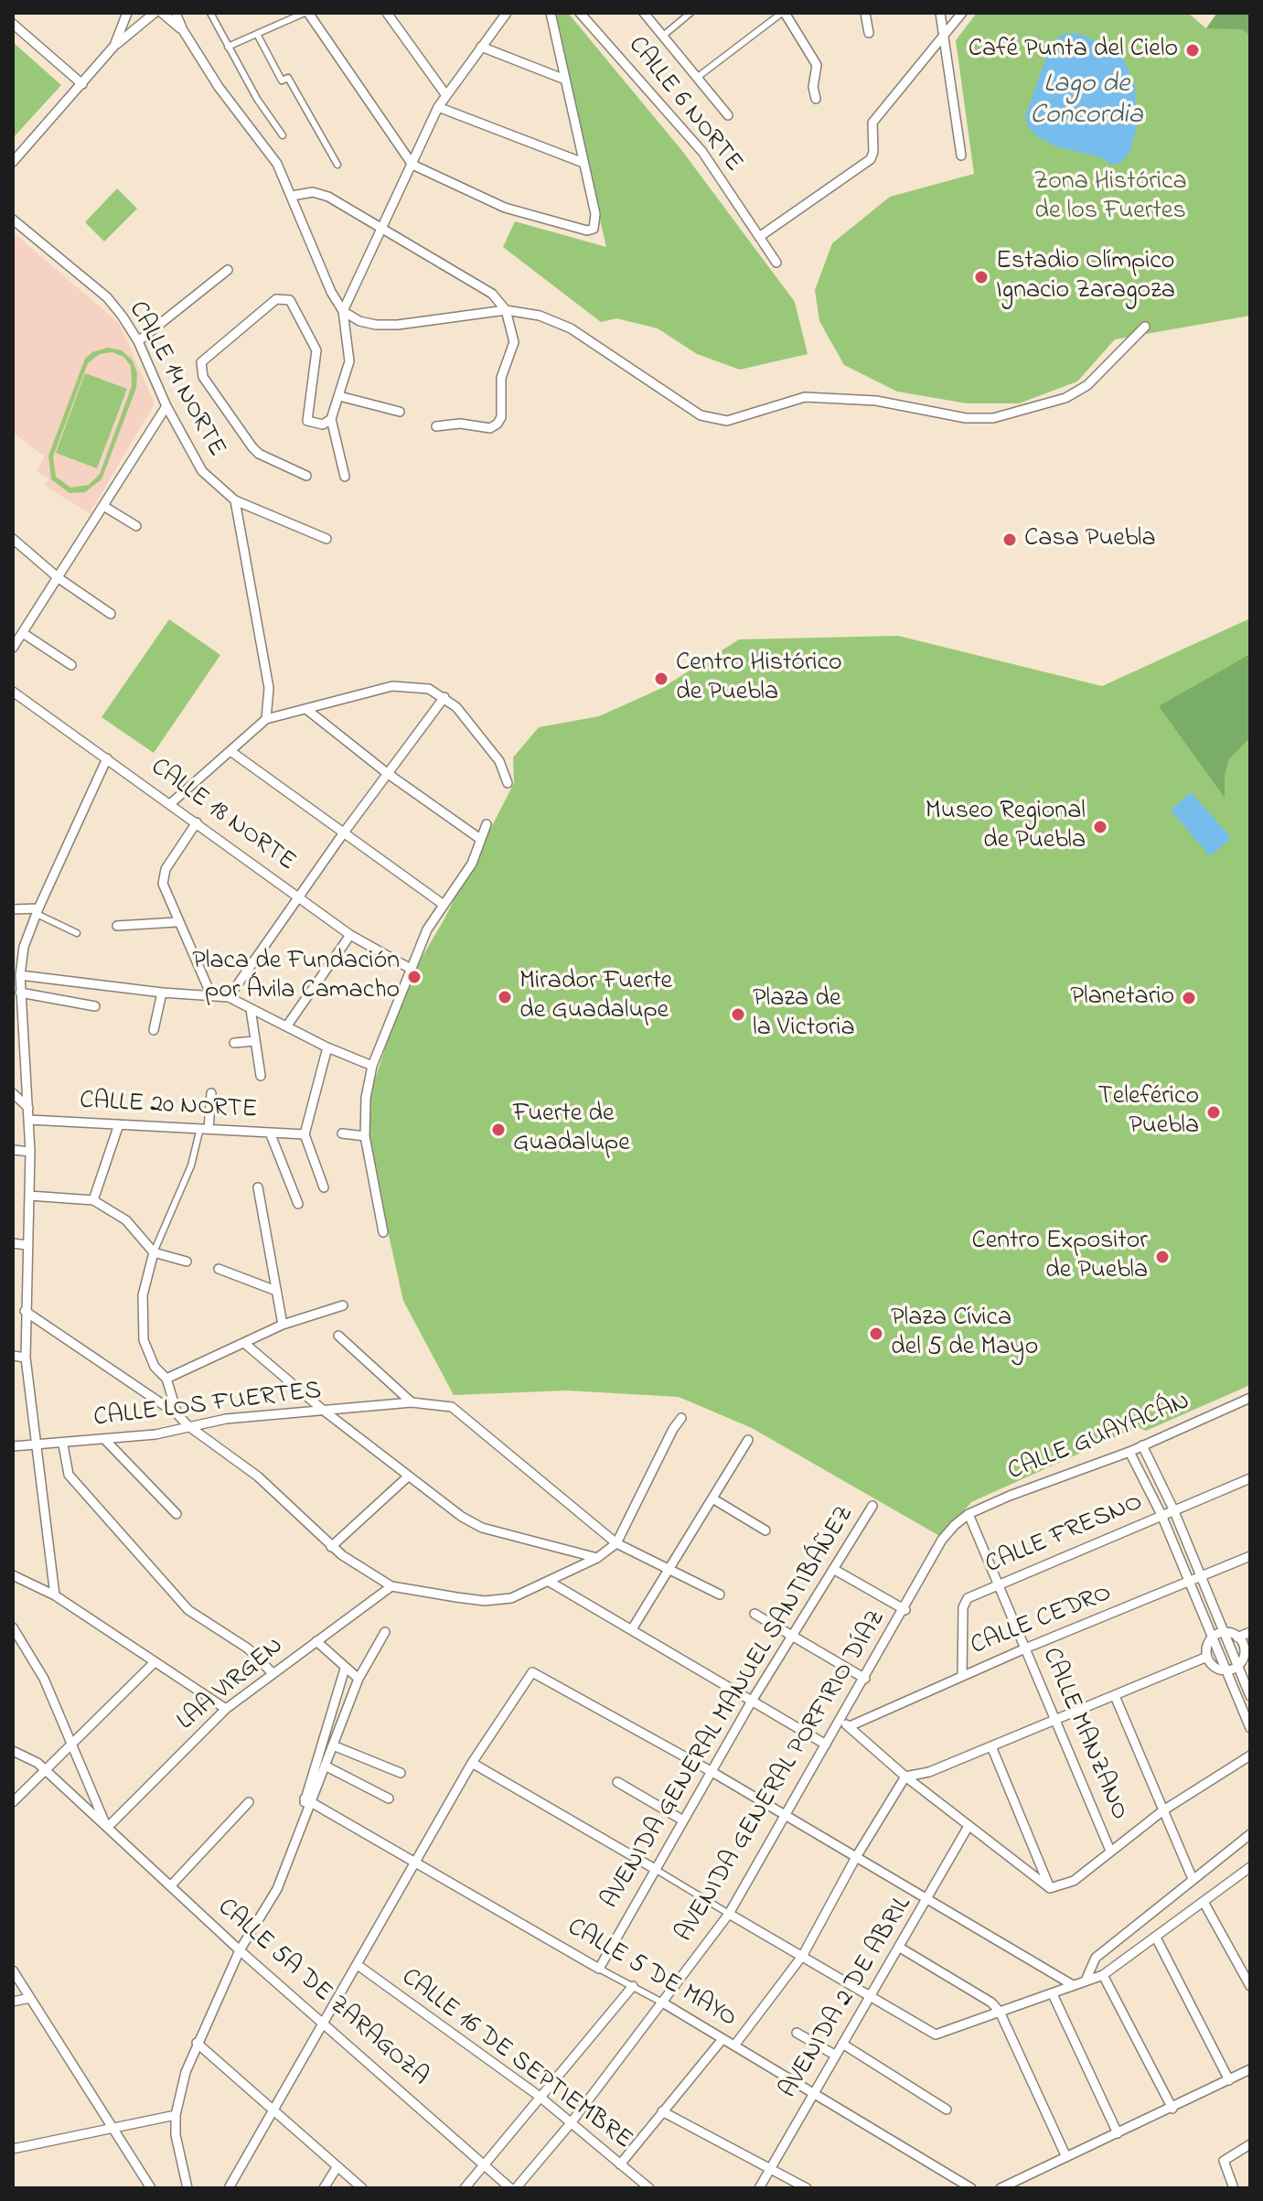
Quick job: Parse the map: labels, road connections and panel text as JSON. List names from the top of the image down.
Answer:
{
  "streets": {
    "street": [
      "CALLE 6 NORTE",
      "CALLE 14 NORTE",
      "CALLE 18 NORTE",
      "CALLE 20 NORTE",
      "CALLE LOS FUERTES",
      "CALLE GUAYACÁN",
      "CALLE FRESNO",
      "CALLE CEDRO",
      "LAA VIRGEN",
      "AVENIDA GENERAL MANUEL SANTIBÁÑEZ",
      "CALLE MANZANO",
      "AVENIDA GENERAL PORFIRIO DÍAZ",
      "CALLE 5 DE MAYO",
      "CALLE 5A DE ZARAGOZA",
      "AVENIDA 2 DE ABRIL",
      "CALLE 16 DE SEPTIEMBRE"
    ]
  },
  "crossings": [
    ["CALLE GUAYACÁN", "CALLE MANZANO"],
    ["CALLE GUAYACÁN", "AVENIDA GENERAL PORFIRIO DÍAZ"],
    ["CALLE FRESNO", "CALLE CEDRO"],
    ["CALLE FRESNO", "CALLE MANZANO"],
    ["CALLE CEDRO", "CALLE MANZANO"],
    ["CALLE CEDRO", "AVENIDA GENERAL PORFIRIO DÍAZ"],
    ["LAA VIRGEN", "CALLE 5A DE ZARAGOZA"],
    ["AVENIDA GENERAL MANUEL SANTIBÁÑEZ", "CALLE 5 DE MAYO"],
    ["CALLE MANZANO", "AVENIDA GENERAL PORFIRIO DÍAZ"],
    ["AVENIDA GENERAL PORFIRIO DÍAZ", "CALLE 5 DE MAYO"],
    ["AVENIDA GENERAL PORFIRIO DÍAZ", "CALLE 5A DE ZARAGOZA"],
    ["AVENIDA GENERAL PORFIRIO DÍAZ", "CALLE 16 DE SEPTIEMBRE"],
    ["CALLE 5 DE MAYO", "AVENIDA 2 DE ABRIL"]
  ],
  "water": ["Lago de Concordia"],
  "parks": ["Zona Histórica de los Fuertes"],
  "places": [
    "Café Punta del Cielo",
    "Estadio Olímpico Ignacio Zaragoza",
    "Casa Puebla",
    "Centro Histórico de Puebla",
    "Museo Regional de Puebla",
    "Placa de Fundación por Ávila Camacho",
    "Mirador Fuerte de Guadalupe",
    "Planetario",
    "Plaza de la Victoria",
    "Teleférico Puebla",
    "Fuerte de Guadalupe",
    "Centro Expositor de Puebla",
    "Plaza Cívica del 5 de Mayo"
  ]
}
